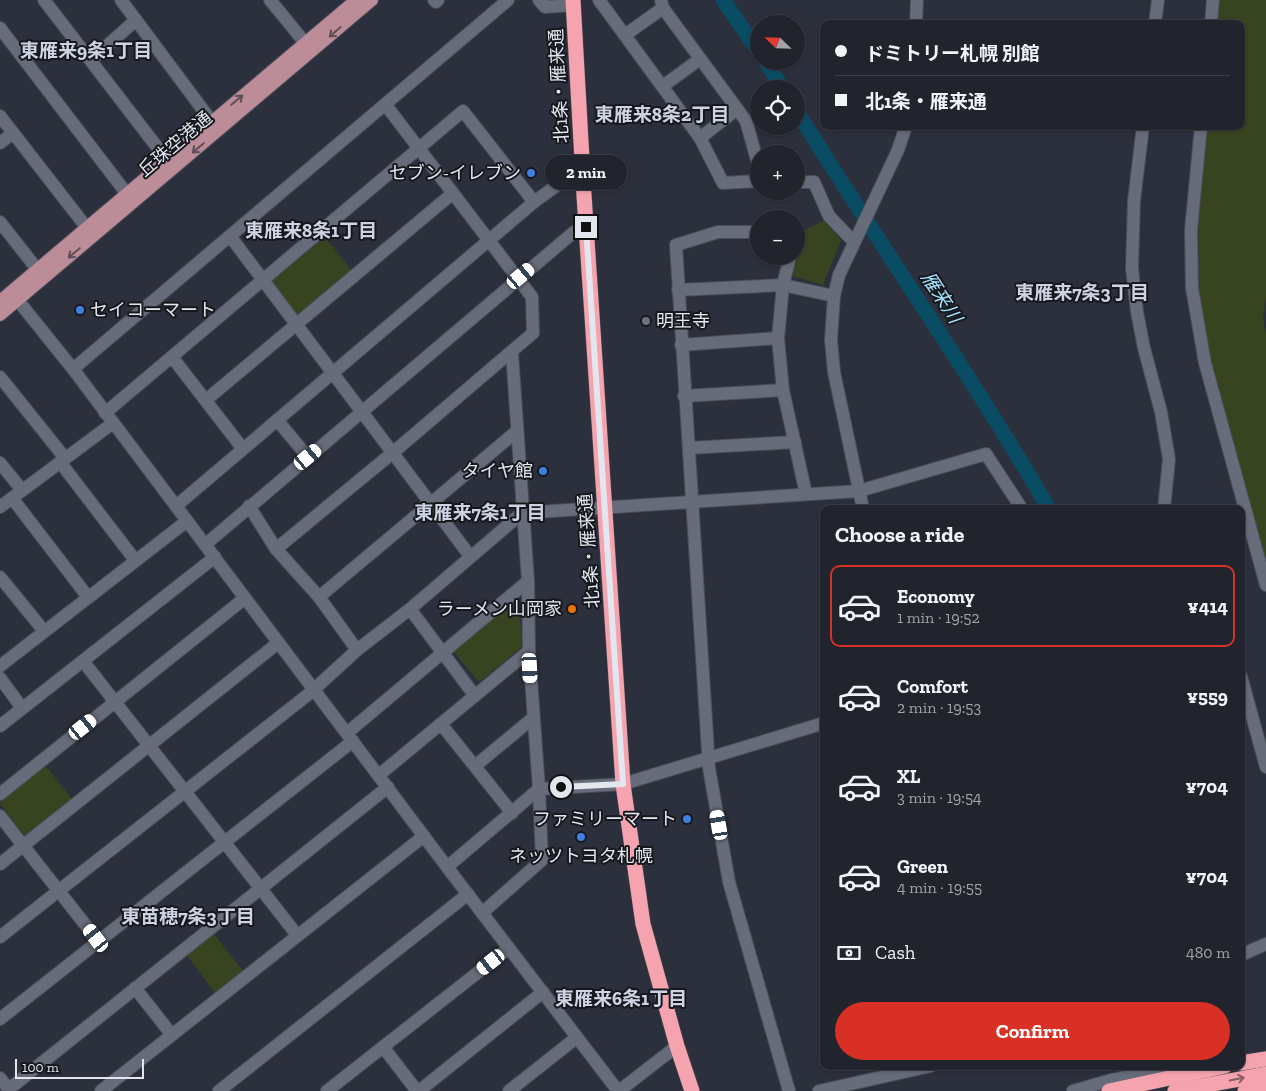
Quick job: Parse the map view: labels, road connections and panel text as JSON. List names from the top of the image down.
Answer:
{
  "streets": {
    "highway": ["北1条・雁来通"],
    "main road": ["丘珠空港通"]
  },
  "districts": [
    "東雁来9条1丁目",
    "東雁来8条2丁目",
    "東雁来8条1丁目",
    "東雁来7条3丁目",
    "東雁来7条1丁目",
    "東苗穂7条3丁目",
    "東雁来6条1丁目"
  ],
  "water": ["雁来川"],
  "places": [
    "セブン-イレブン",
    "セイコーマート",
    "明王寺",
    "タイヤ館",
    "ラーメン山岡家",
    "ファミリーマート",
    "ネッツトヨタ札幌"
  ],
  "scale_bar": "100 m",
  "north": "top left",
  "page": {
    "map_buttons": ["+", "−"],
    "banner": ["ドミトリー札幌 別館", "北1条・雁来通"],
    "bubble": "2 min",
    "heading": "Choose a ride",
    "list": [
      {
        "name": "Economy",
        "note": "1 min · 19:52",
        "value": "¥414"
      },
      {
        "name": "Comfort",
        "note": "2 min · 19:53",
        "value": "¥559"
      },
      {
        "name": "XL",
        "note": "3 min · 19:54",
        "value": "¥704"
      },
      {
        "name": "Green",
        "note": "4 min · 19:55",
        "value": "¥704"
      }
    ],
    "pay": ["Cash", "480 m"],
    "buttons": "Confirm",
    "scale": "100 m"
  }
}
